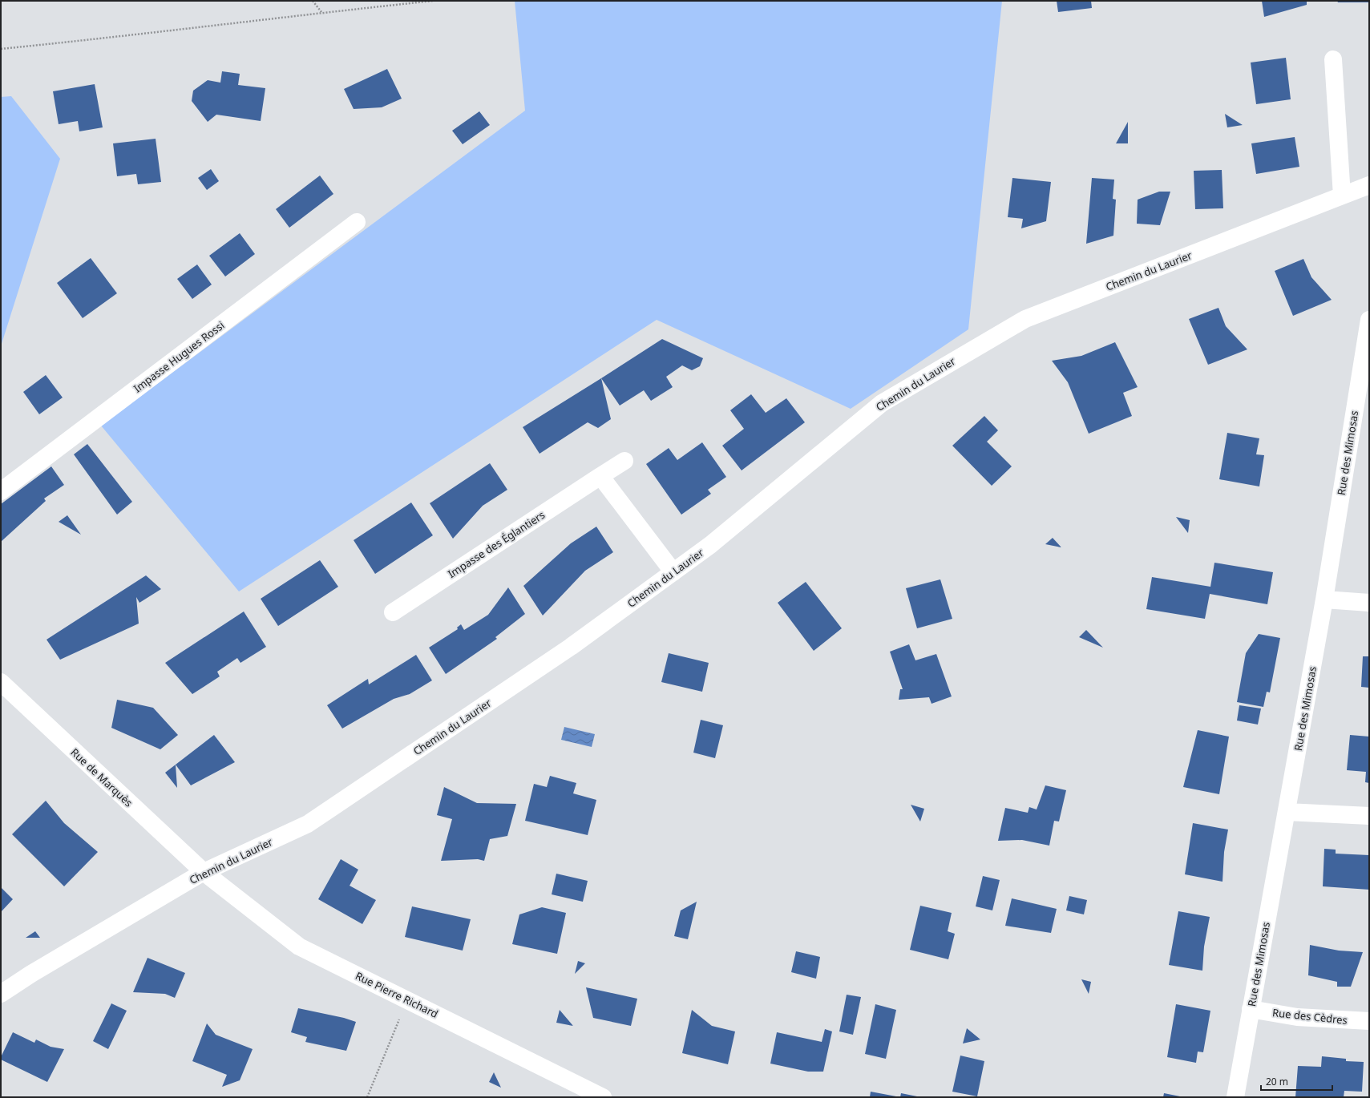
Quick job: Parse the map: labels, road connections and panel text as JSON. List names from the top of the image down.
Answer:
{
  "streets": {
    "street": [
      "Chemin du Laurier",
      "Impasse Hugues Rossi",
      "Rue des Mimosas",
      "Impasse des Églantiers",
      "Rue de Marquès",
      "Rue Pierre Richard",
      "Rue des Cèdres"
    ]
  },
  "crossings": [
    ["Chemin du Laurier", "Rue de Marquès"],
    ["Chemin du Laurier", "Rue Pierre Richard"],
    ["Rue des Mimosas", "Rue des Cèdres"],
    ["Rue de Marquès", "Rue Pierre Richard"]
  ],
  "scale_bar": "20 m"
}
